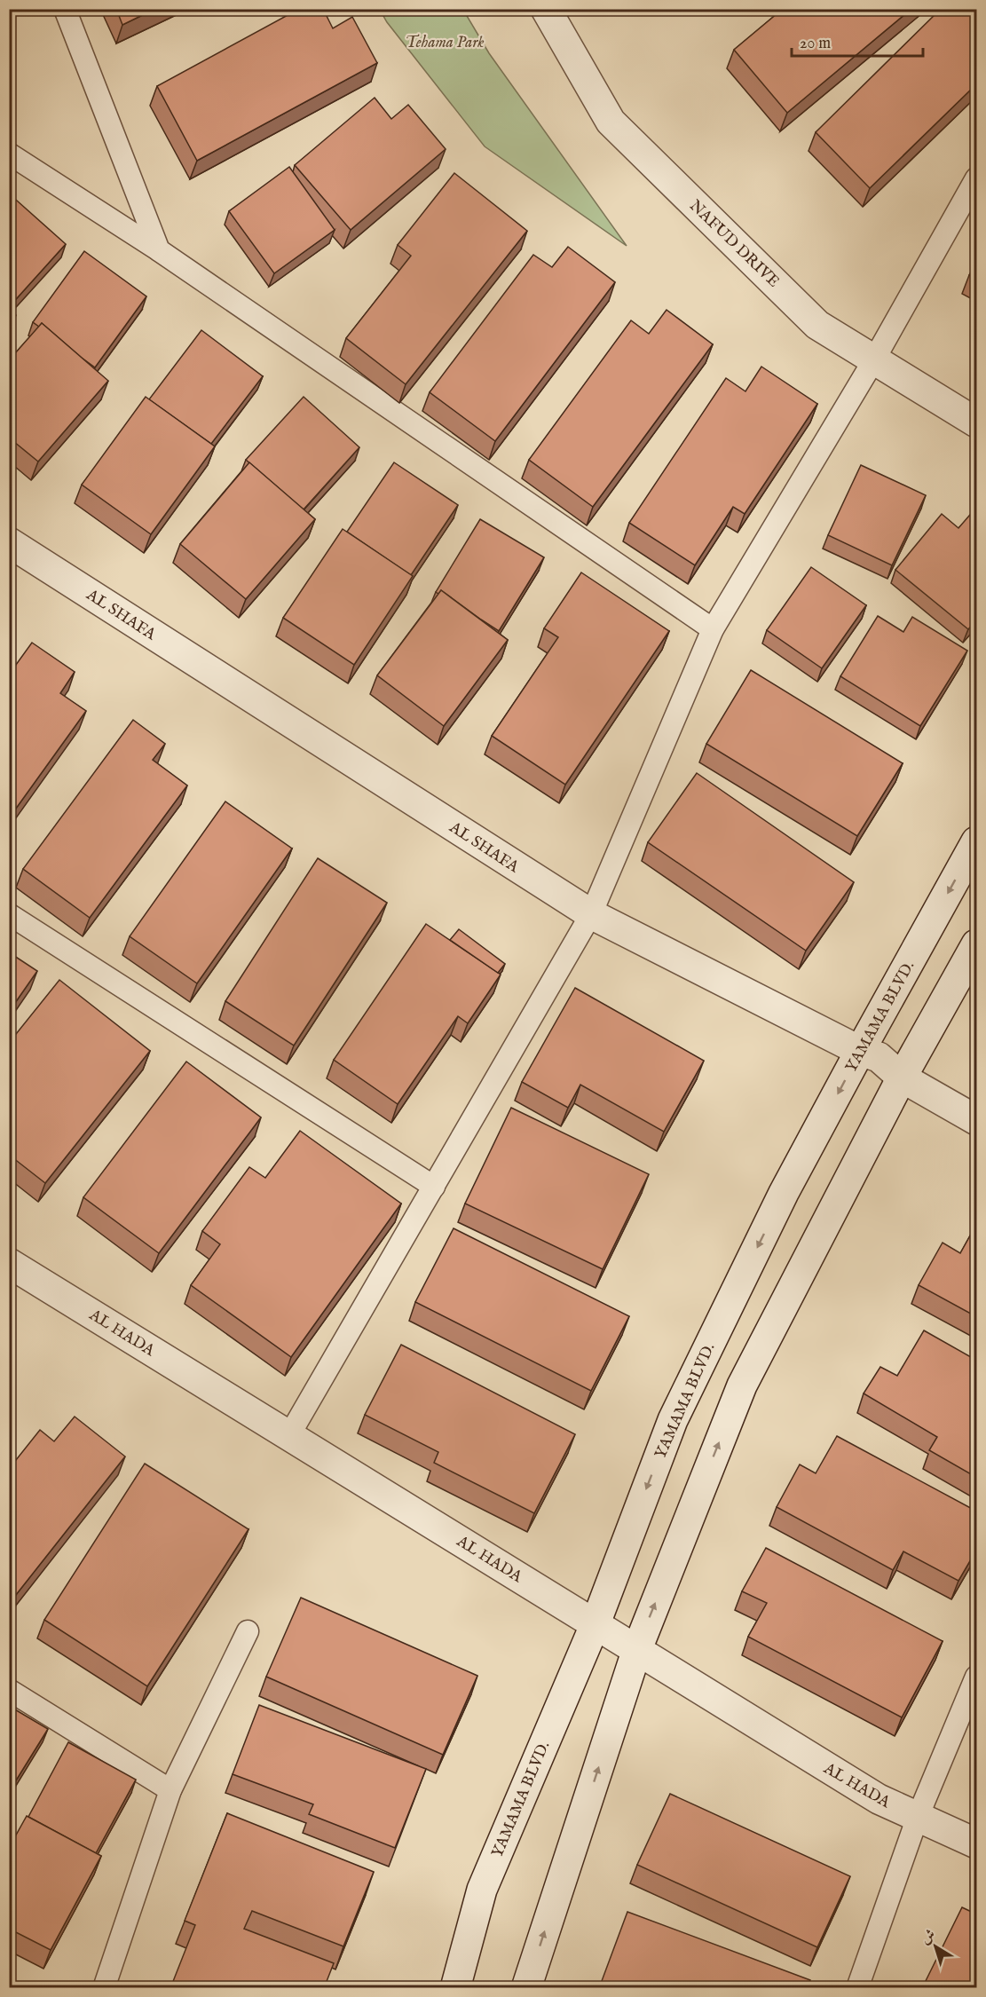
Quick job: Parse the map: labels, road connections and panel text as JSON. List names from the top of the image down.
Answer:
{
  "streets": {
    "street": [
      "NAFUD DRIVE",
      "AL SHAFA",
      "YAMAMA BLVD.",
      "AL HADA"
    ]
  },
  "crossings": [
    ["AL SHAFA", "YAMAMA BLVD."],
    ["YAMAMA BLVD.", "AL HADA"]
  ],
  "parks": ["Tehama Park"],
  "scale_bar": "20 m",
  "north": "top left"
}
